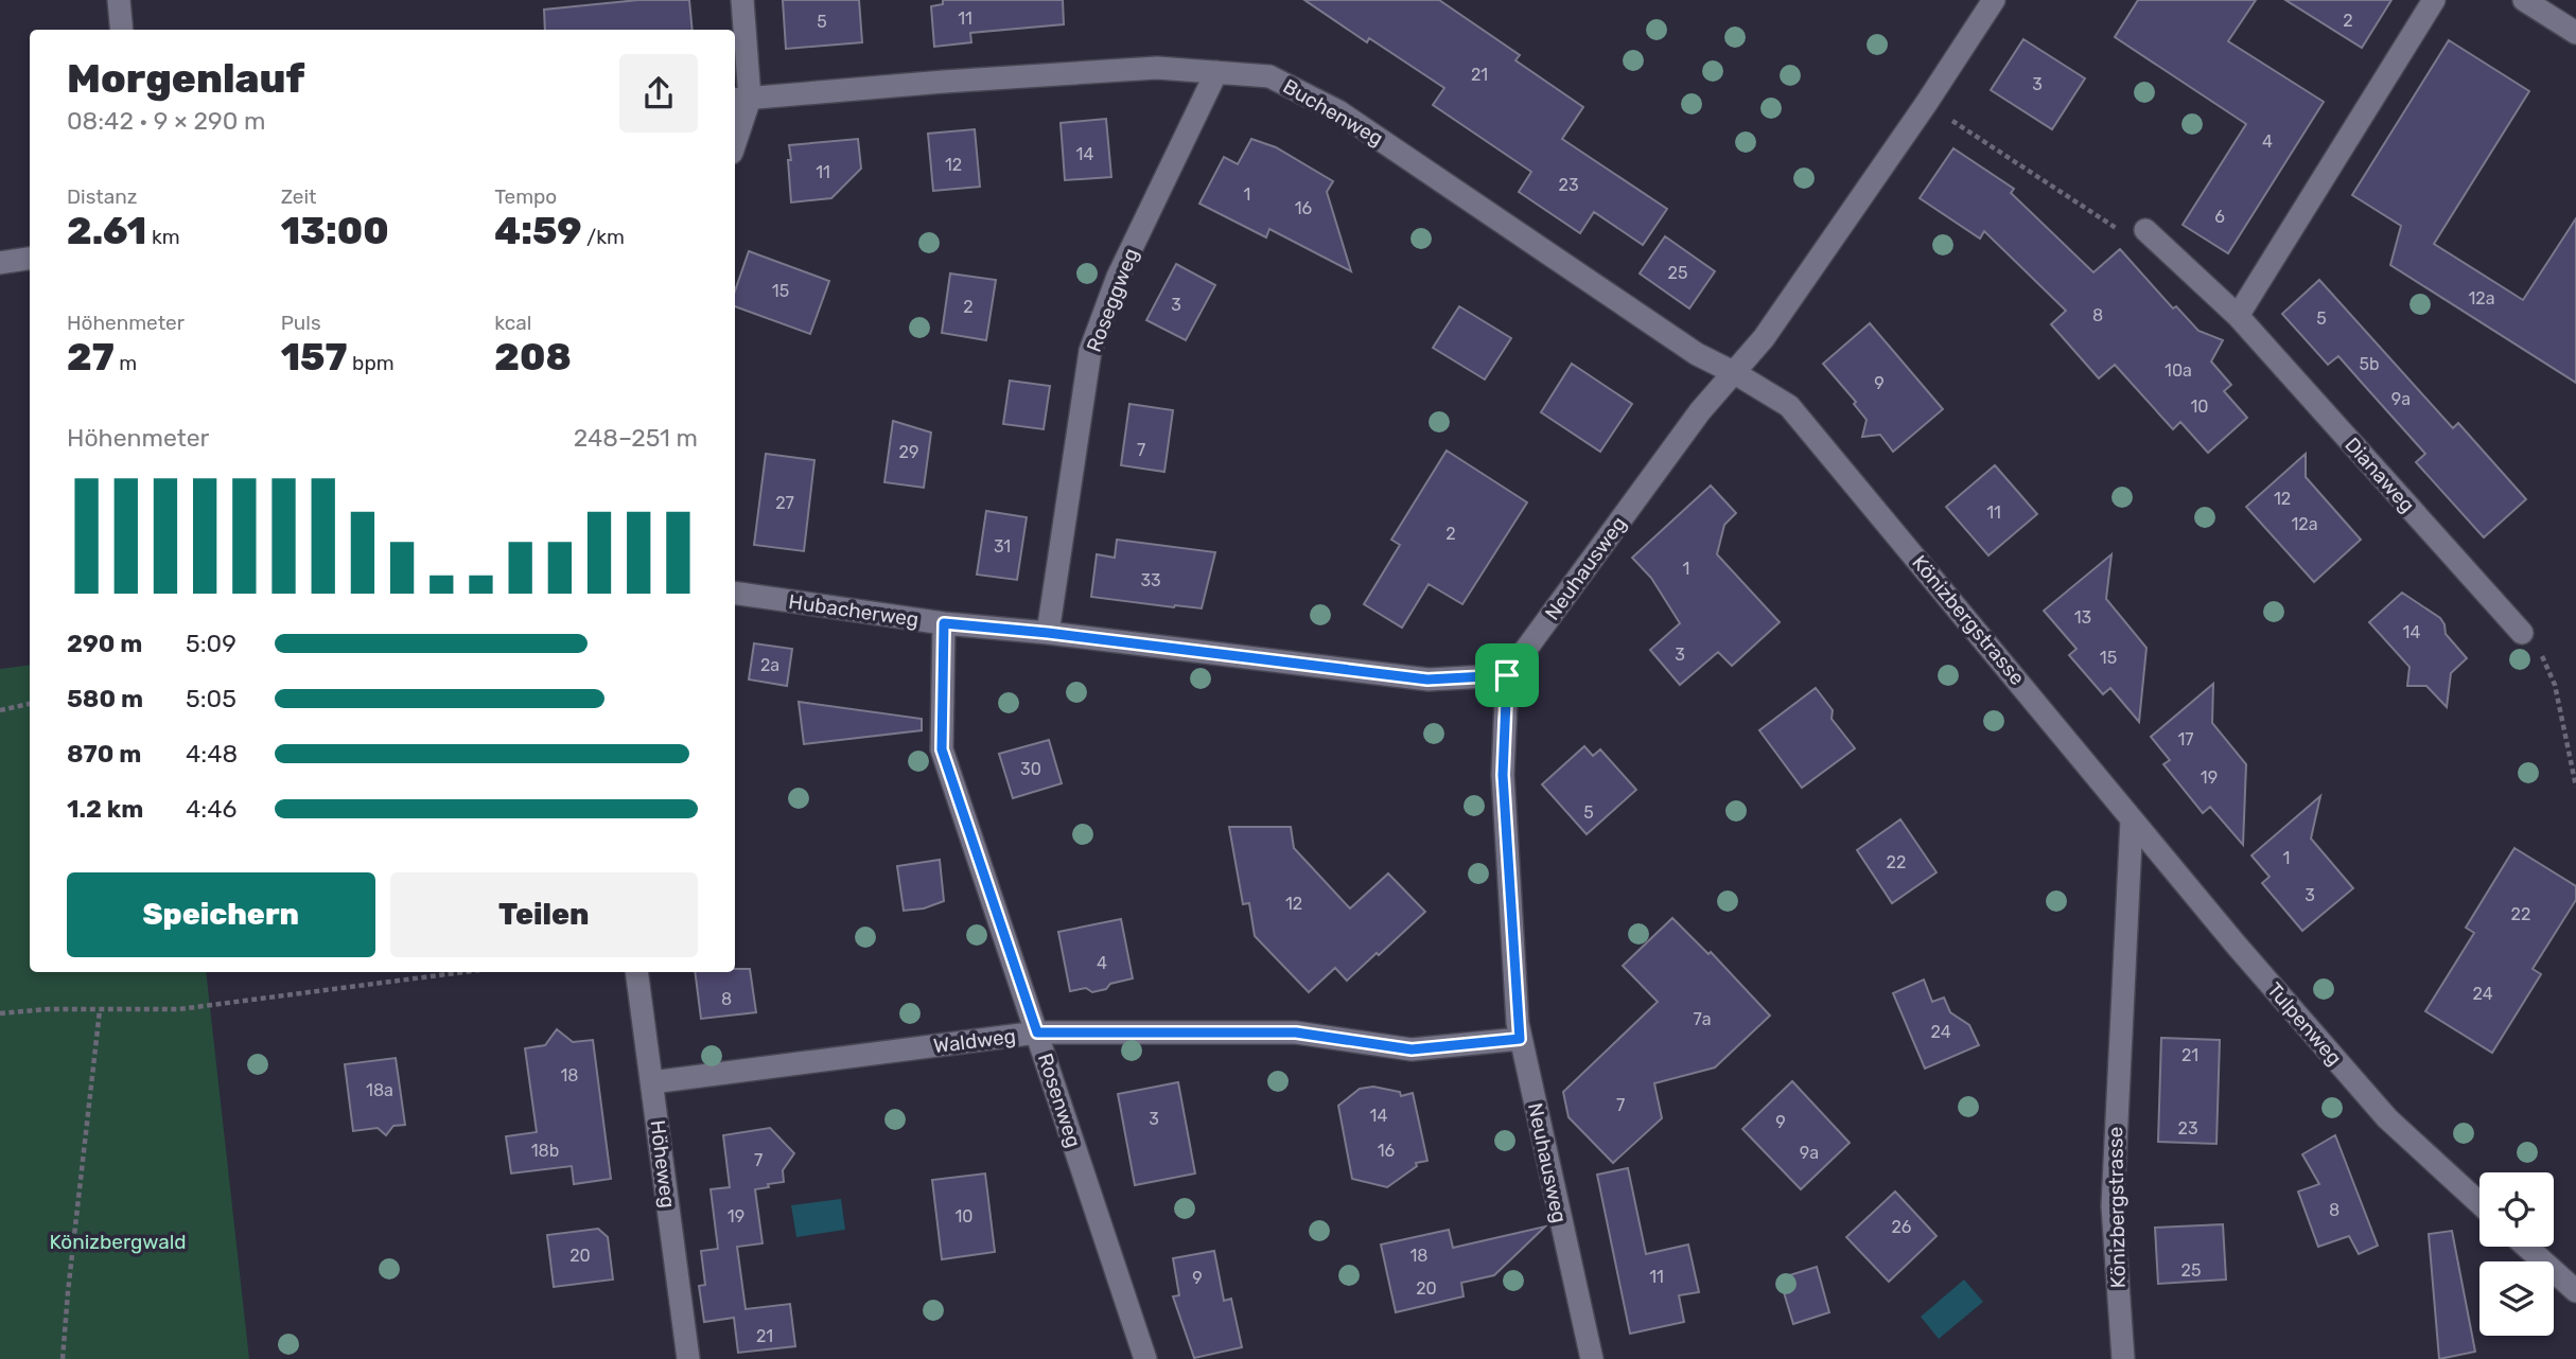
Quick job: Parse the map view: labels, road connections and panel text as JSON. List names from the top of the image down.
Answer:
{
  "streets": {
    "street": [
      "Buchenweg",
      "Roseggweg",
      "Dianaweg",
      "Neuhausweg",
      "Hubacherweg",
      "Könizbergstrasse",
      "Tulpenweg",
      "Waldweg",
      "Rosenweg",
      "Höheweg"
    ]
  },
  "crossings": [
    ["Buchenweg", "Roseggweg"],
    ["Buchenweg", "Neuhausweg"],
    ["Buchenweg", "Könizbergstrasse"],
    ["Roseggweg", "Hubacherweg"],
    ["Neuhausweg", "Hubacherweg"],
    ["Neuhausweg", "Könizbergstrasse"],
    ["Neuhausweg", "Waldweg"],
    ["Hubacherweg", "Rosenweg"],
    ["Könizbergstrasse", "Tulpenweg"],
    ["Waldweg", "Rosenweg"],
    ["Waldweg", "Höheweg"]
  ],
  "parks": ["Könizbergwald"],
  "house_numbers": [
    "11",
    "2",
    "5",
    "21",
    "3",
    "4",
    "14",
    "12",
    "11",
    "23",
    "1",
    "16",
    "6",
    "25",
    "15",
    "12a",
    "3",
    "2",
    "8",
    "5",
    "5b",
    "10a",
    "9",
    "9a",
    "10",
    "7",
    "29",
    "12",
    "27",
    "11",
    "12a",
    "2",
    "31",
    "1",
    "33",
    "13",
    "14",
    "3",
    "15",
    "2a",
    "17",
    "30",
    "19",
    "5",
    "1",
    "22",
    "3",
    "12",
    "22",
    "4",
    "24",
    "8",
    "7a",
    "24",
    "21",
    "18",
    "18a",
    "7",
    "14",
    "3",
    "9",
    "23",
    "18b",
    "16",
    "9a",
    "7",
    "8",
    "19",
    "10",
    "26",
    "20",
    "18",
    "25",
    "11",
    "9",
    "20",
    "21"
  ],
  "page": {
    "heading": ["Morgenlauf", "08:42 · 9 × 290 m"],
    "stats": [
      ["Distanz", "2.61 km"],
      ["Zeit", "13:00"],
      ["Tempo", "4:59 /km"],
      ["Höhenmeter", "27 m"],
      ["Puls", "157 bpm"],
      ["kcal", "208"]
    ],
    "chart": ["Höhenmeter", "248–251 m"],
    "list": [
      {
        "name": "290 m",
        "note": "5:09"
      },
      {
        "name": "580 m",
        "note": "5:05"
      },
      {
        "name": "870 m",
        "note": "4:48"
      },
      {
        "name": "1.2 km",
        "note": "4:46"
      }
    ],
    "buttons": ["Speichern", "Teilen"]
  }
}
